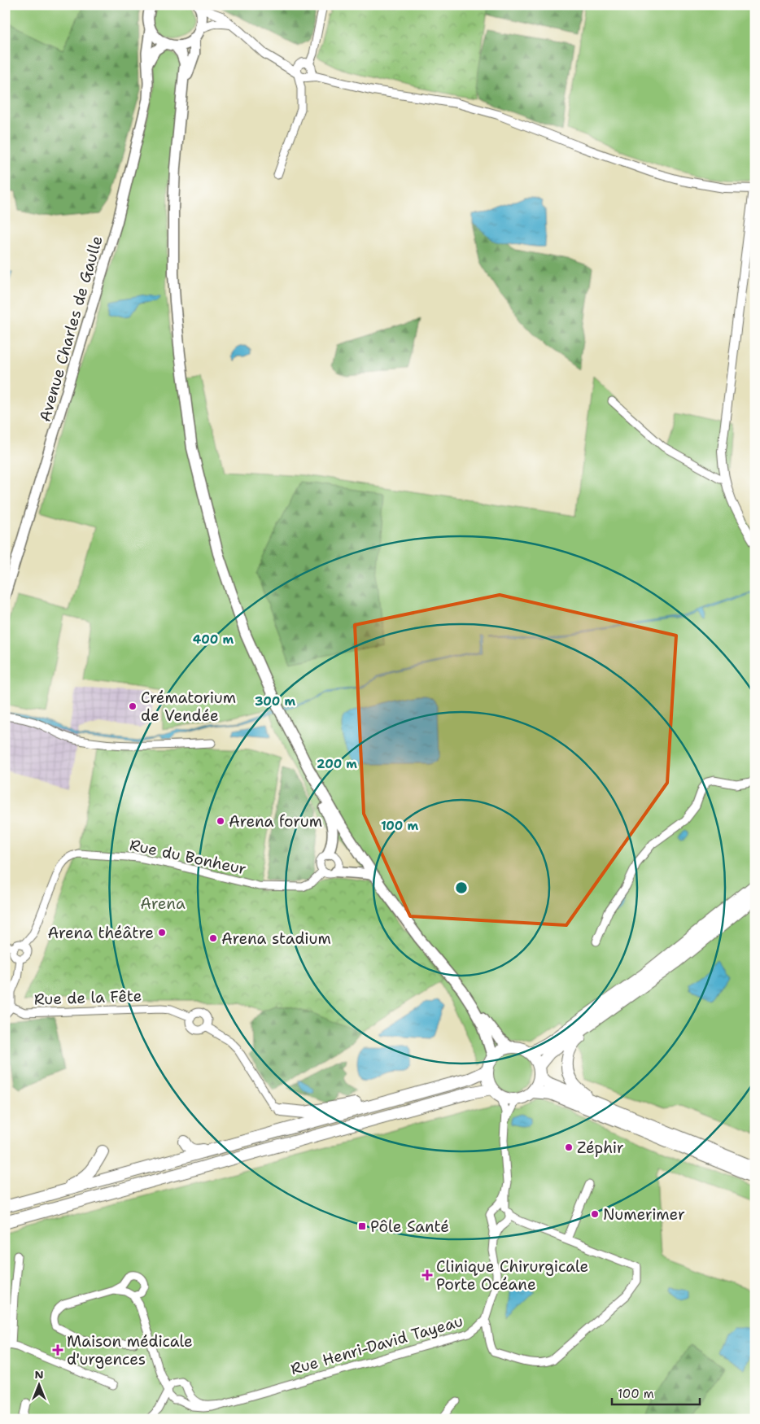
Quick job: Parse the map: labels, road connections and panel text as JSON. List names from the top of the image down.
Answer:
{
  "streets": {
    "main road": ["Avenue Charles de Gaulle"],
    "street": ["Rue du Bonheur", "Rue de la Fête", "Rue Henri-David Tayeau"]
  },
  "crossings": [
    ["Rue du Bonheur", "Rue de la Fête"]
  ],
  "parks": ["Arena"],
  "places": {
    "other": [
      "Crématorium de Vendée",
      "Arena forum",
      "Arena théâtre",
      "Arena stadium",
      "Zéphir",
      "Numerimer"
    ],
    "transit": ["Pôle Santé"],
    "health": ["Clinique Chirurgicale Porte Océane", "Maison médicale d'urgences"]
  },
  "scale_bar": "100 m",
  "north": "top",
  "rings": [
    "400 m",
    "300 m",
    "200 m",
    "100 m"
  ]
}
